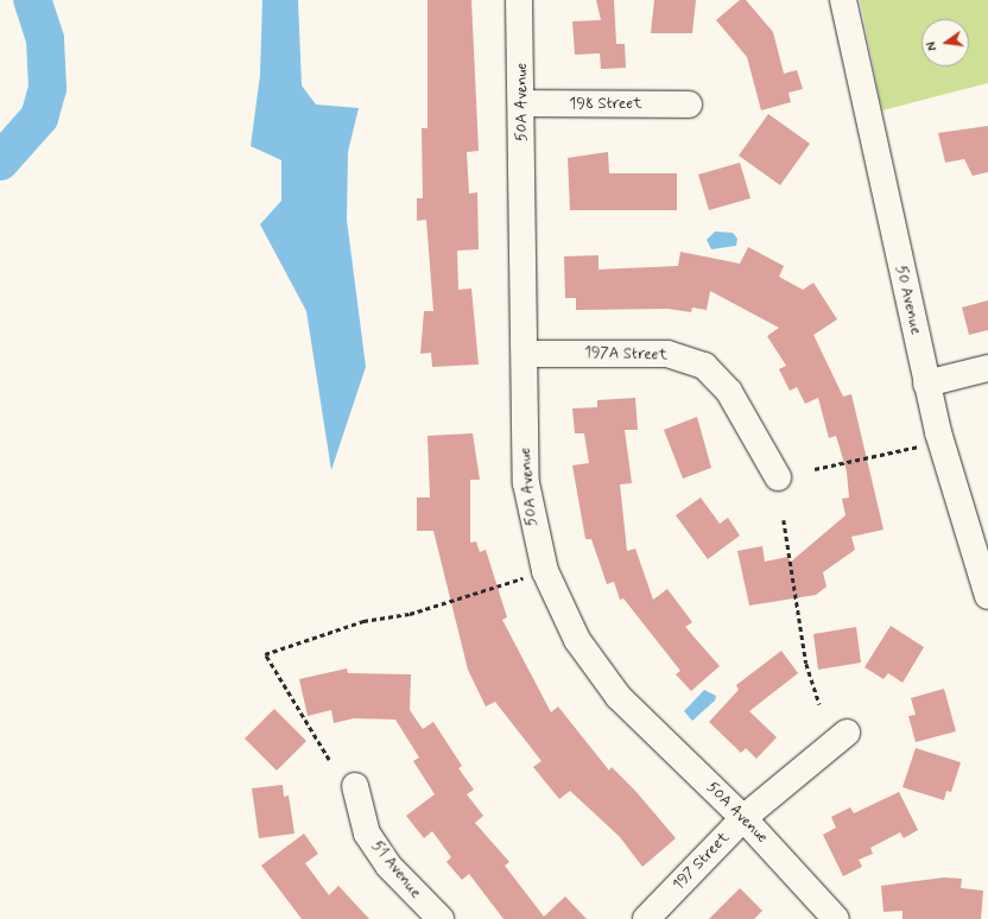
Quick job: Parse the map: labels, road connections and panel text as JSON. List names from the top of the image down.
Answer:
{
  "streets": {
    "street": [
      "50A Avenue",
      "198 Street",
      "50 Avenue",
      "197A Street",
      "197 Street",
      "51 Avenue"
    ]
  },
  "crossings": [
    ["50A Avenue", "198 Street"],
    ["50A Avenue", "197A Street"],
    ["50A Avenue", "197 Street"]
  ],
  "north": "left"
}
